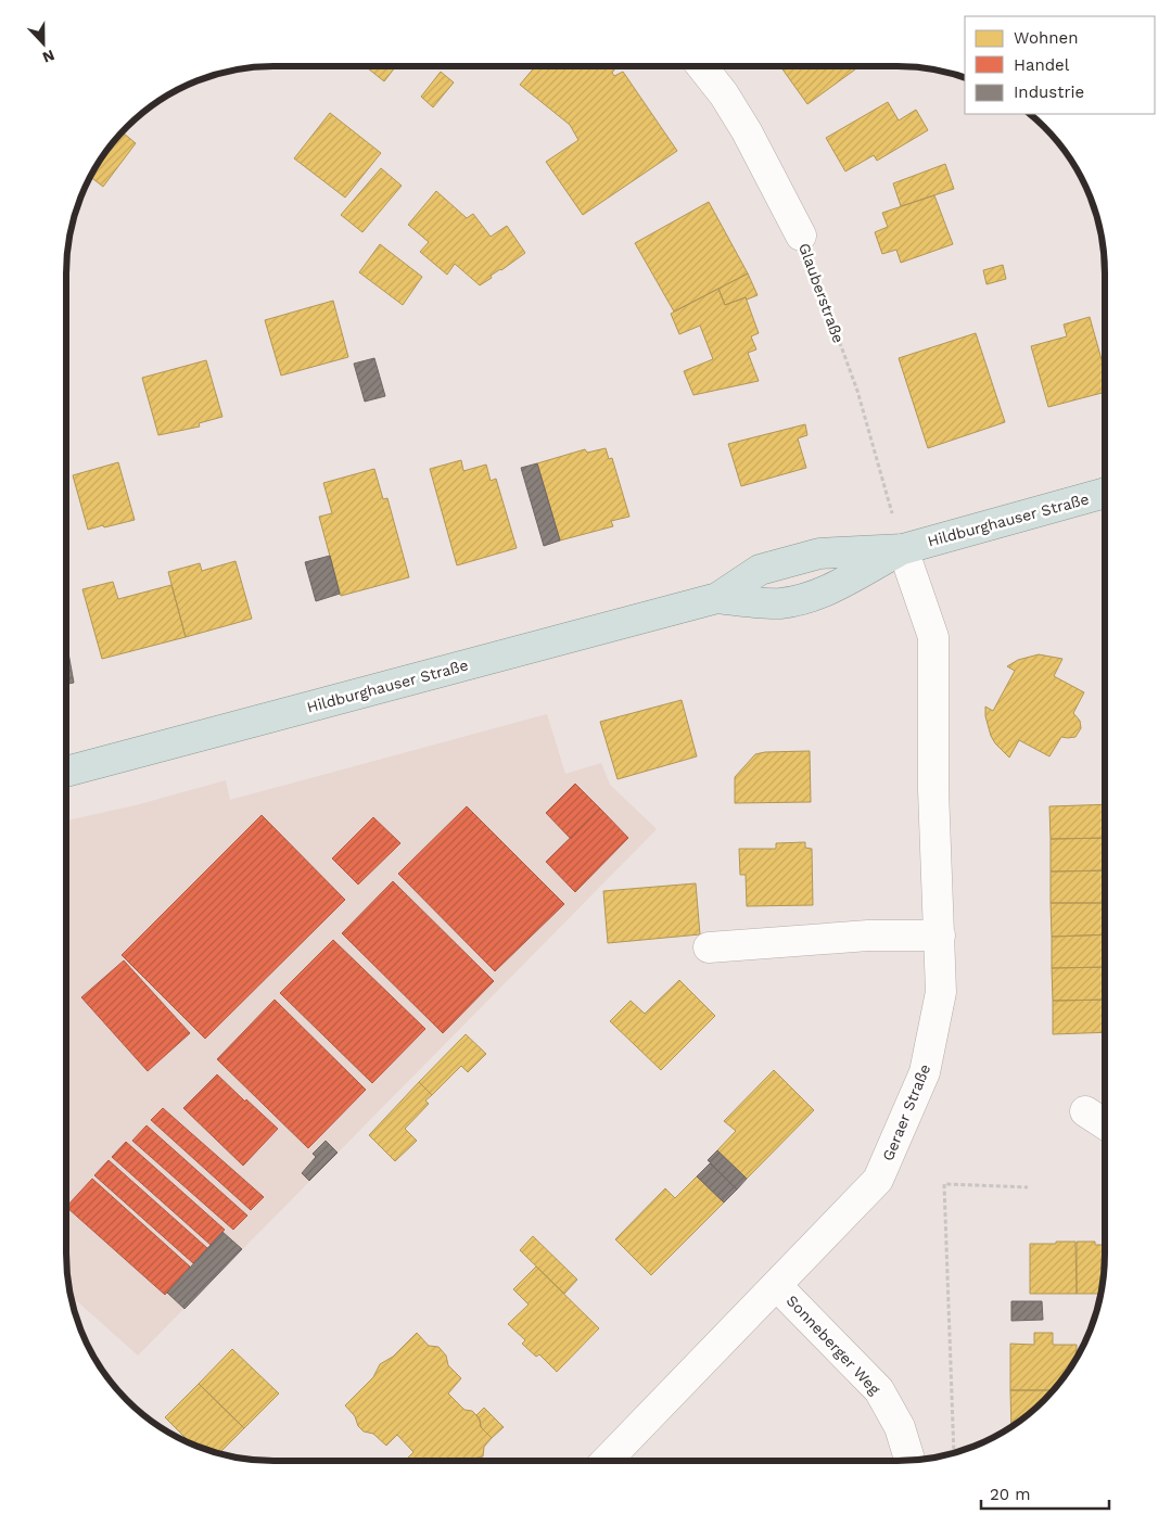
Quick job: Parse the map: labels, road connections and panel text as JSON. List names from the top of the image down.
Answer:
{
  "streets": {
    "main road": ["Hildburghauser Straße"],
    "street": ["Glauberstraße", "Geraer Straße", "Sonneberger Weg"]
  },
  "crossings": [
    ["Glauberstraße", "Hildburghauser Straße"],
    ["Glauberstraße", "Geraer Straße"],
    ["Hildburghauser Straße", "Geraer Straße"],
    ["Geraer Straße", "Sonneberger Weg"]
  ],
  "legend": ["Wohnen", "Handel", "Industrie"],
  "scale_bar": "20 m",
  "north": "bottom"
}
